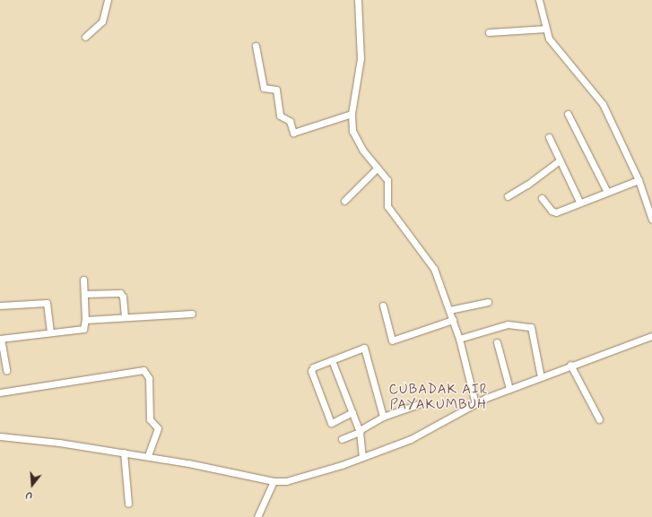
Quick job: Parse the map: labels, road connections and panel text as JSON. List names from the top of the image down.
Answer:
{
  "districts": ["CUBADAK AIR PAYAKUMBUH"],
  "north": "bottom"
}
